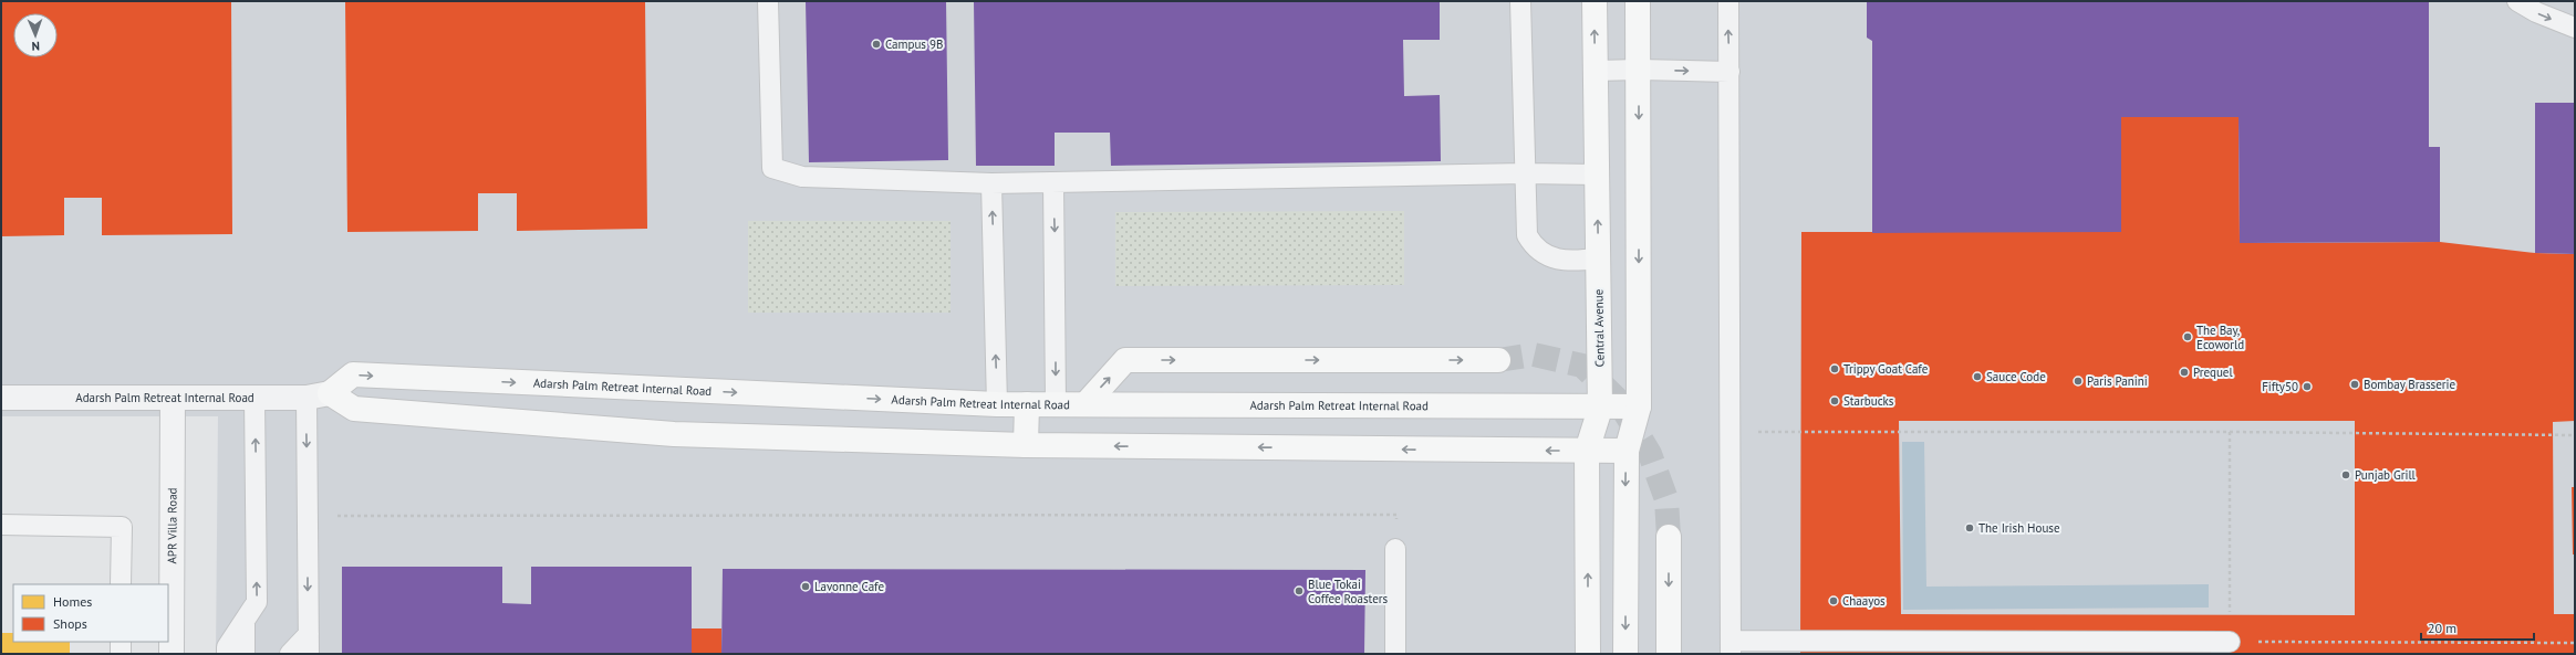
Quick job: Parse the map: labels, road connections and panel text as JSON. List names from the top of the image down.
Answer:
{
  "streets": {
    "street": ["Central Avenue", "Adarsh Palm Retreat Internal Road", "APR Villa Road"]
  },
  "crossings": [
    ["Central Avenue", "Adarsh Palm Retreat Internal Road"],
    ["Adarsh Palm Retreat Internal Road", "APR Villa Road"]
  ],
  "places": [
    "Campus 9B",
    "The Bay, Ecoworld",
    "Trippy Goat Cafe",
    "Prequel",
    "Sauce Code",
    "Paris Panini",
    "Bombay Brasserie",
    "Fifty50",
    "Starbucks",
    "Punjab Grill",
    "The Irish House",
    "Lavonne Cafe",
    "Blue Tokai Coffee Roasters",
    "Chaayos"
  ],
  "legend": ["Homes", "Shops"],
  "scale_bar": "20 m",
  "north": "bottom"
}
